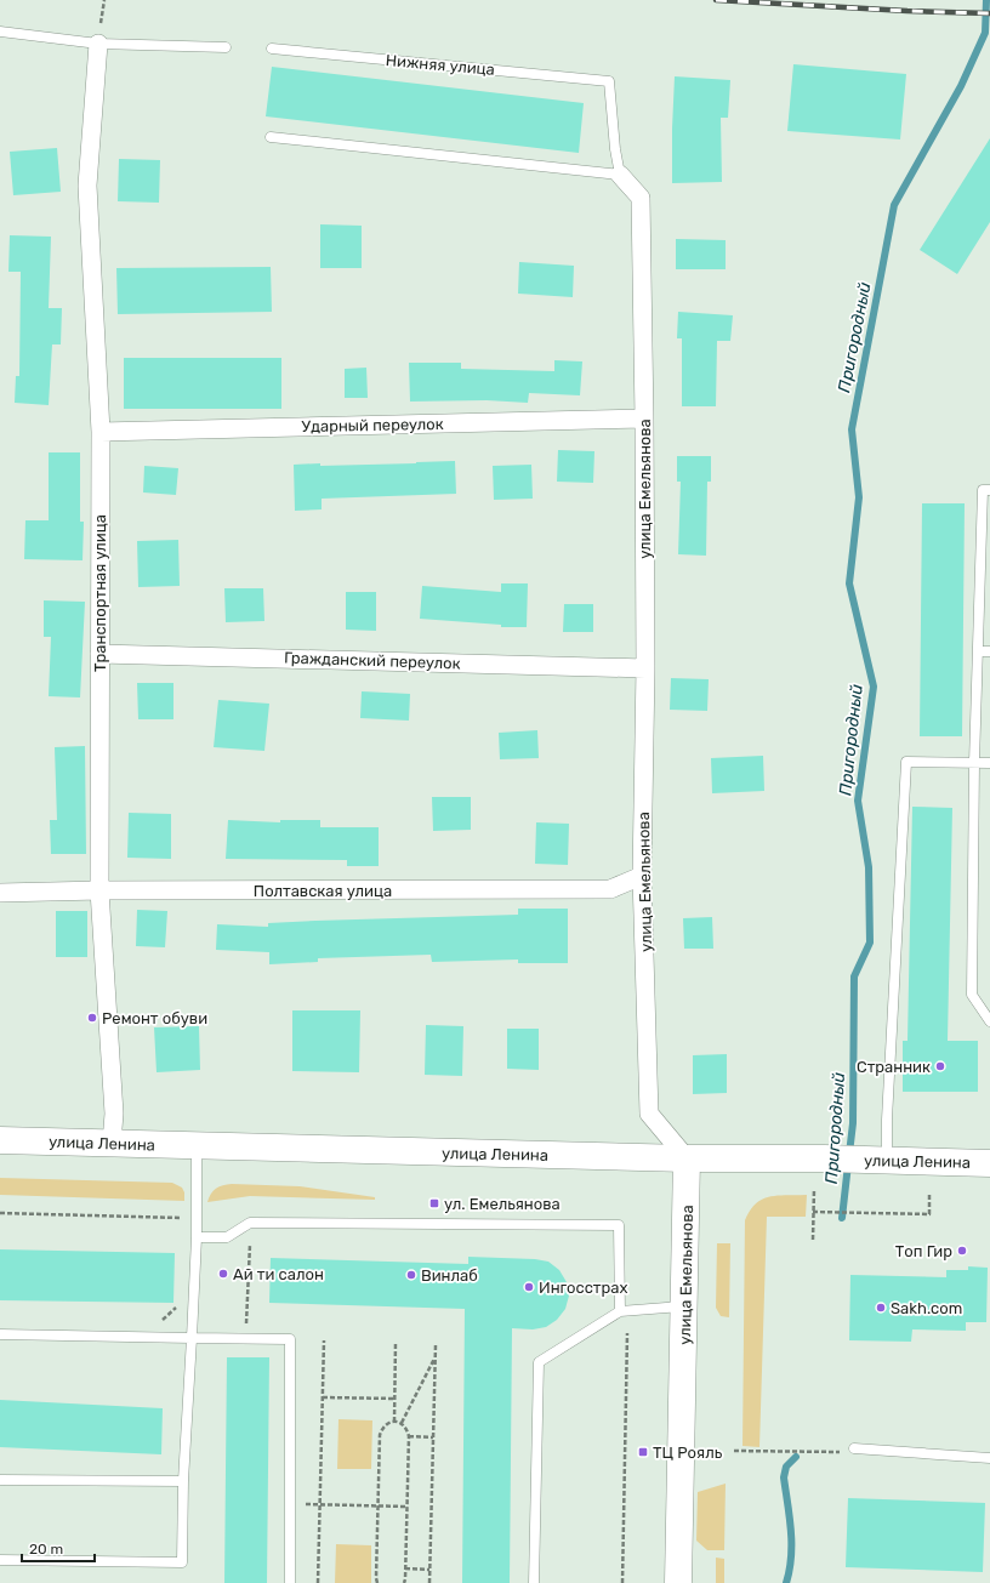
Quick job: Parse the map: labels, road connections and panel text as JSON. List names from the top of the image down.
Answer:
{
  "streets": {
    "main road": ["улица Емельянова", "улица Ленина"],
    "street": [
      "Ударный переулок",
      "Транспортная улица",
      "Гражданский переулок",
      "Полтавская улица"
    ],
    "lane": ["Нижняя улица"]
  },
  "crossings": [
    ["Нижняя улица", "улица Емельянова"],
    ["Ударный переулок", "улица Емельянова"],
    ["Ударный переулок", "Транспортная улица"],
    ["улица Емельянова", "Гражданский переулок"],
    ["улица Емельянова", "Полтавская улица"],
    ["улица Емельянова", "улица Ленина"],
    ["Транспортная улица", "Гражданский переулок"],
    ["Транспортная улица", "Полтавская улица"],
    ["Транспортная улица", "улица Ленина"]
  ],
  "water": ["Пригородный"],
  "places": {
    "other": [
      "Ремонт обуви",
      "Странник",
      "Топ Гир",
      "Ай ти салон",
      "Винлаб",
      "Ингосстрах",
      "Sakh.com"
    ],
    "transit": ["ул. Емельянова", "ТЦ Рояль"]
  },
  "scale_bar": "20 m"
}
